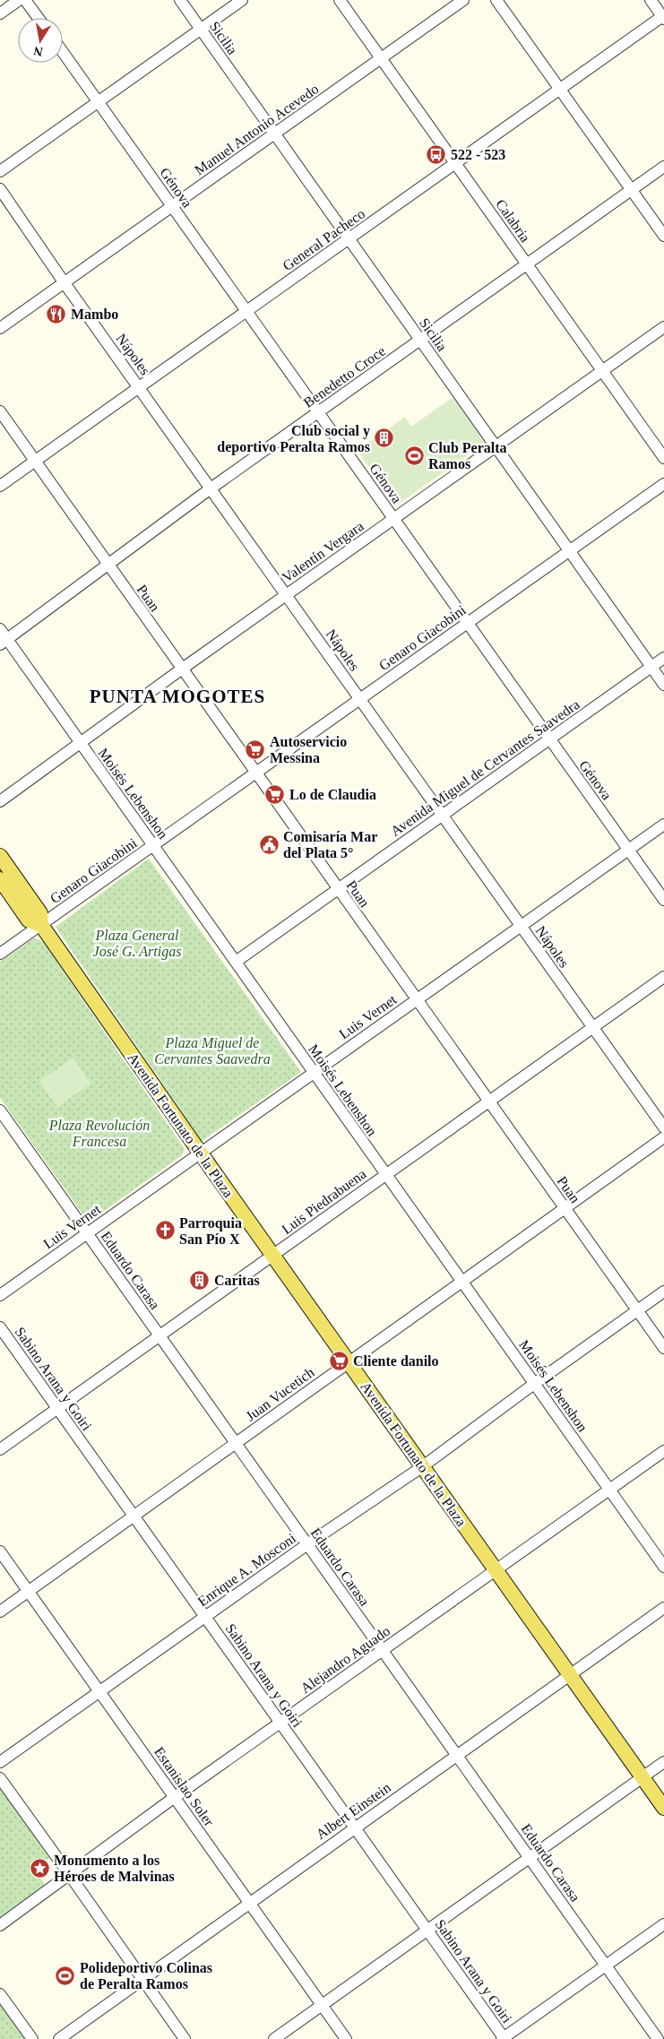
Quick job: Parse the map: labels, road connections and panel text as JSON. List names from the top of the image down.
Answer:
{
  "streets": {
    "main road": ["Avenida Fortunato de la Plaza"],
    "street": [
      "Sicilia",
      "Manuel Antonio Acevedo",
      "Génova",
      "Calabria",
      "General Pacheco",
      "Nápoles",
      "Benedetto Croce",
      "Valentín Vergara",
      "Puan",
      "Genaro Giacobini",
      "Avenida Miguel de Cervantes Saavedra",
      "Moisés Lebenshon",
      "Luis Vernet",
      "Luis Piedrabuena",
      "Eduardo Carasa",
      "Sabino Arana y Goiri",
      "Juan Vucetich",
      "Enrique A. Mosconi",
      "Alejandro Aguado",
      "Estanislao Soler",
      "Albert Einstein"
    ]
  },
  "crossings": [
    ["Sicilia", "Manuel Antonio Acevedo"],
    ["Sicilia", "General Pacheco"],
    ["Sicilia", "Benedetto Croce"],
    ["Sicilia", "Valentín Vergara"],
    ["Sicilia", "Genaro Giacobini"],
    ["Sicilia", "Avenida Miguel de Cervantes Saavedra"],
    ["Manuel Antonio Acevedo", "Génova"],
    ["Manuel Antonio Acevedo", "Calabria"],
    ["Manuel Antonio Acevedo", "Nápoles"],
    ["Génova", "General Pacheco"],
    ["Génova", "Benedetto Croce"],
    ["Génova", "Valentín Vergara"],
    ["Génova", "Genaro Giacobini"],
    ["Génova", "Avenida Miguel de Cervantes Saavedra"],
    ["Génova", "Luis Vernet"],
    ["Calabria", "General Pacheco"],
    ["Calabria", "Benedetto Croce"],
    ["Calabria", "Valentín Vergara"],
    ["General Pacheco", "Nápoles"],
    ["General Pacheco", "Puan"],
    ["Nápoles", "Benedetto Croce"],
    ["Nápoles", "Valentín Vergara"],
    ["Nápoles", "Genaro Giacobini"],
    ["Nápoles", "Avenida Miguel de Cervantes Saavedra"],
    ["Nápoles", "Luis Vernet"],
    ["Nápoles", "Luis Piedrabuena"],
    ["Benedetto Croce", "Puan"],
    ["Benedetto Croce", "Moisés Lebenshon"],
    ["Valentín Vergara", "Puan"],
    ["Valentín Vergara", "Moisés Lebenshon"],
    ["Puan", "Genaro Giacobini"],
    ["Puan", "Avenida Miguel de Cervantes Saavedra"],
    ["Puan", "Luis Vernet"],
    ["Puan", "Luis Piedrabuena"],
    ["Puan", "Juan Vucetich"],
    ["Puan", "Enrique A. Mosconi"],
    ["Genaro Giacobini", "Moisés Lebenshon"],
    ["Genaro Giacobini", "Avenida Fortunato de la Plaza"],
    ["Avenida Miguel de Cervantes Saavedra", "Moisés Lebenshon"],
    ["Moisés Lebenshon", "Luis Vernet"],
    ["Moisés Lebenshon", "Luis Piedrabuena"],
    ["Moisés Lebenshon", "Juan Vucetich"],
    ["Moisés Lebenshon", "Enrique A. Mosconi"],
    ["Moisés Lebenshon", "Alejandro Aguado"],
    ["Luis Vernet", "Avenida Fortunato de la Plaza"],
    ["Luis Vernet", "Eduardo Carasa"],
    ["Avenida Fortunato de la Plaza", "Luis Piedrabuena"],
    ["Avenida Fortunato de la Plaza", "Juan Vucetich"],
    ["Avenida Fortunato de la Plaza", "Enrique A. Mosconi"],
    ["Avenida Fortunato de la Plaza", "Alejandro Aguado"],
    ["Avenida Fortunato de la Plaza", "Albert Einstein"],
    ["Luis Piedrabuena", "Eduardo Carasa"],
    ["Luis Piedrabuena", "Sabino Arana y Goiri"],
    ["Eduardo Carasa", "Juan Vucetich"],
    ["Eduardo Carasa", "Enrique A. Mosconi"],
    ["Eduardo Carasa", "Alejandro Aguado"],
    ["Eduardo Carasa", "Albert Einstein"],
    ["Sabino Arana y Goiri", "Juan Vucetich"],
    ["Sabino Arana y Goiri", "Enrique A. Mosconi"],
    ["Sabino Arana y Goiri", "Alejandro Aguado"],
    ["Sabino Arana y Goiri", "Albert Einstein"],
    ["Juan Vucetich", "Estanislao Soler"],
    ["Enrique A. Mosconi", "Estanislao Soler"],
    ["Alejandro Aguado", "Estanislao Soler"],
    ["Estanislao Soler", "Albert Einstein"]
  ],
  "districts": ["PUNTA MOGOTES"],
  "parks": ["Plaza General José G. Artigas", "Plaza Miguel de Cervantes Saavedra", "Plaza Revolución Francesa"],
  "places": {
    "bus stop": ["522 - 523"],
    "restaurant": ["Mambo"],
    "building": ["Club social y deportivo Peralta Ramos", "Caritas"],
    "sports": ["Club Peralta Ramos", "Polideportivo Colinas de Peralta Ramos"],
    "supermarket": ["Autoservicio Messina", "Lo de Claudia", "Cliente danilo"],
    "public building": ["Comisaría Mar del Plata 5°"],
    "church": ["Parroquia San Pío X"],
    "place": ["Monumento a los Héroes de Malvinas"]
  },
  "north": "bottom"
}
